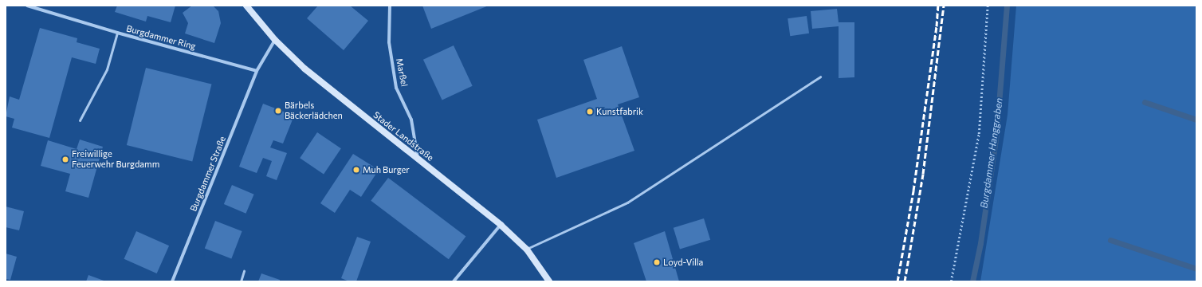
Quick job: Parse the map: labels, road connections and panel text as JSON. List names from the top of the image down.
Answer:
{
  "streets": {
    "street": [
      "Burgdammer Ring",
      "Marßel",
      "Stader Landstraße",
      "Burgdammer Straße"
    ]
  },
  "crossings": [
    ["Burgdammer Ring", "Burgdammer Straße"],
    ["Marßel", "Stader Landstraße"]
  ],
  "water": ["Burgdammer Hanggraben"],
  "places": [
    "Bärbels Bäckerlädchen",
    "Kunstfabrik",
    "Freiwillige Feuerwehr Burgdamm",
    "Muh Burger",
    "Loyd-Villa"
  ]
}
